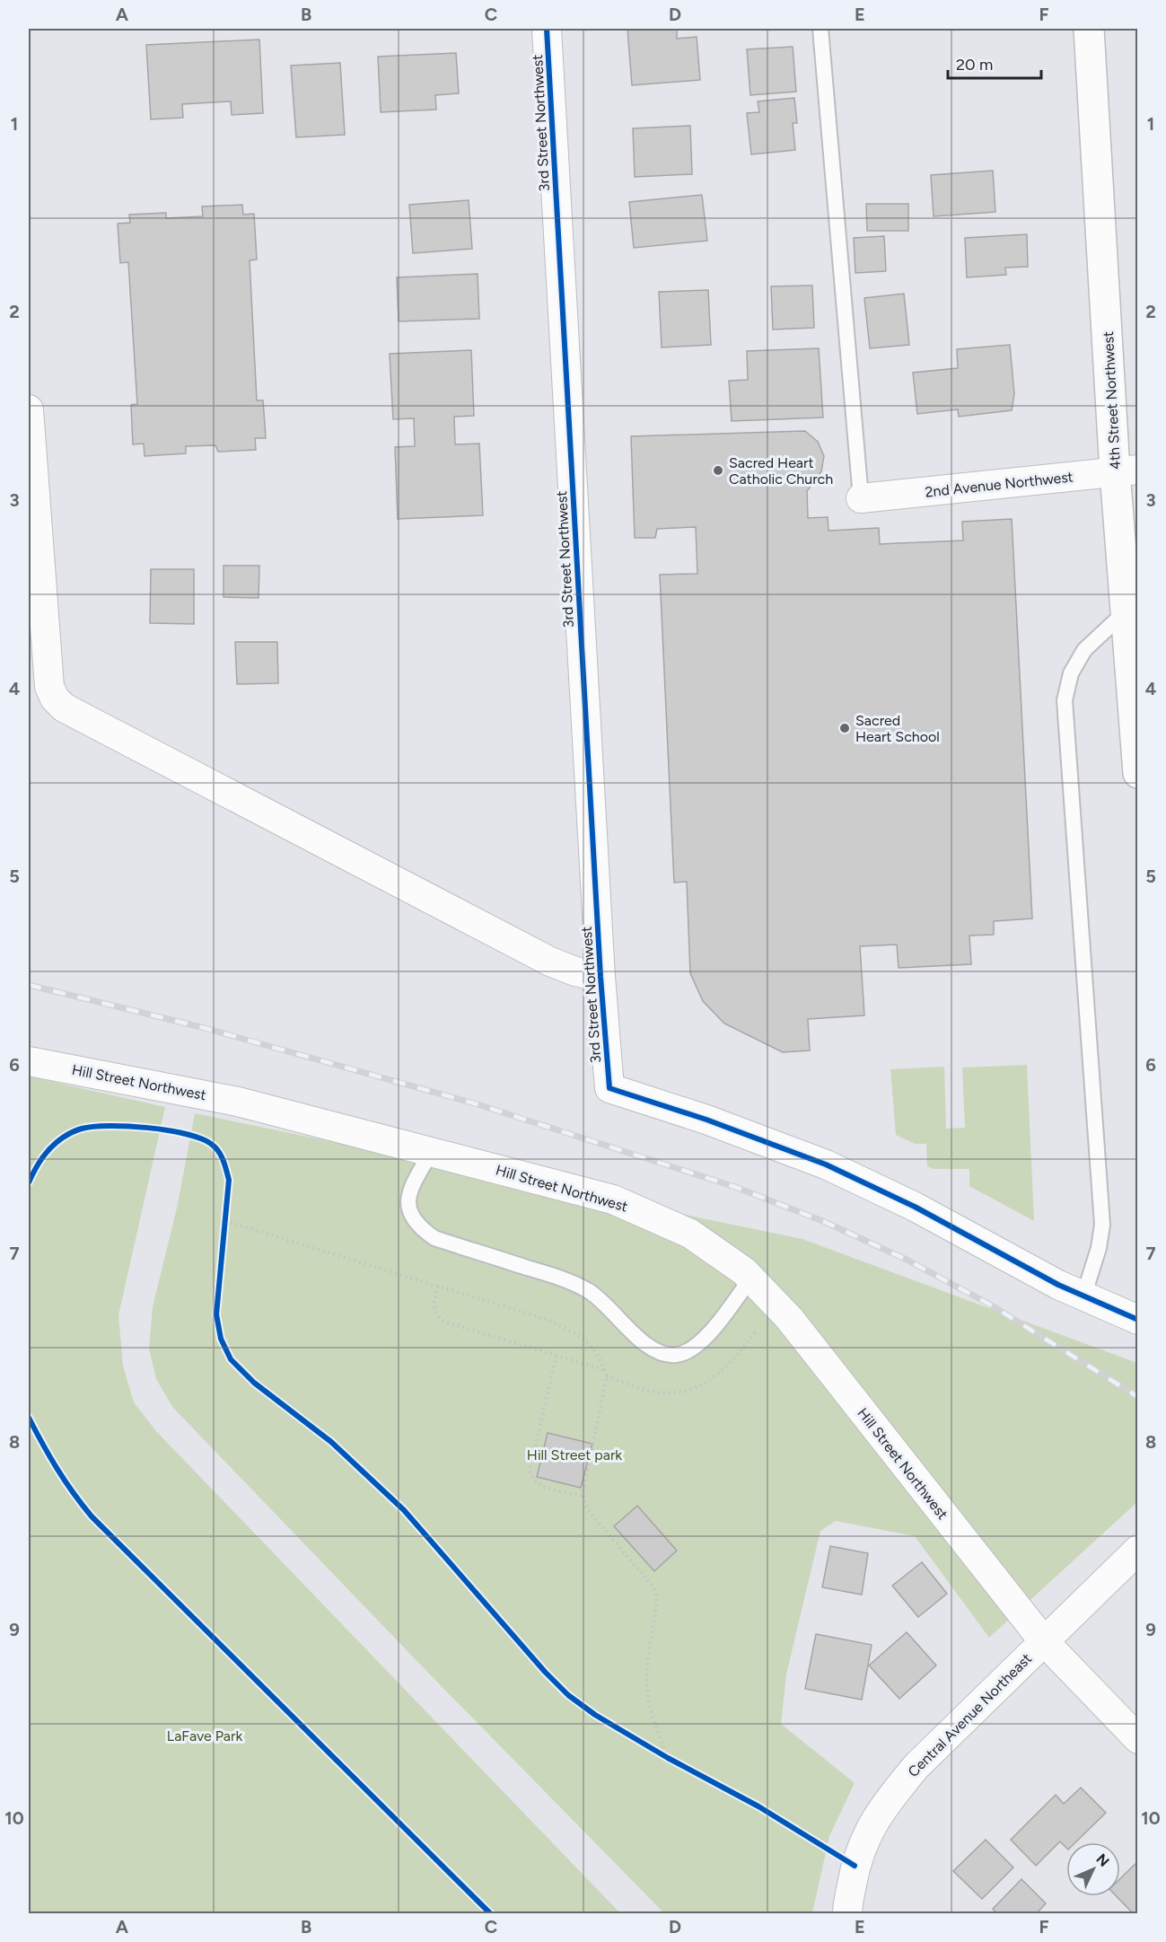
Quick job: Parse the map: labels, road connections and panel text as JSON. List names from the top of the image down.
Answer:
{
  "streets": {
    "main road": ["4th Street Northwest"],
    "street": [
      "3rd Street Northwest",
      "2nd Avenue Northwest",
      "Hill Street Northwest",
      "Central Avenue Northeast"
    ]
  },
  "crossings": [
    ["4th Street Northwest", "2nd Avenue Northwest"],
    ["Hill Street Northwest", "Central Avenue Northeast"]
  ],
  "parks": ["Hill Street park", "LaFave Park"],
  "places": ["Sacred Heart Catholic Church", "Sacred Heart School"],
  "scale_bar": "20 m",
  "north": "top right",
  "grid": {
    "columns": [
      "A",
      "B",
      "C",
      "D",
      "E",
      "F"
    ],
    "rows": [
      "1",
      "2",
      "3",
      "4",
      "5",
      "6",
      "7",
      "8",
      "9",
      "10"
    ]
  }
}
